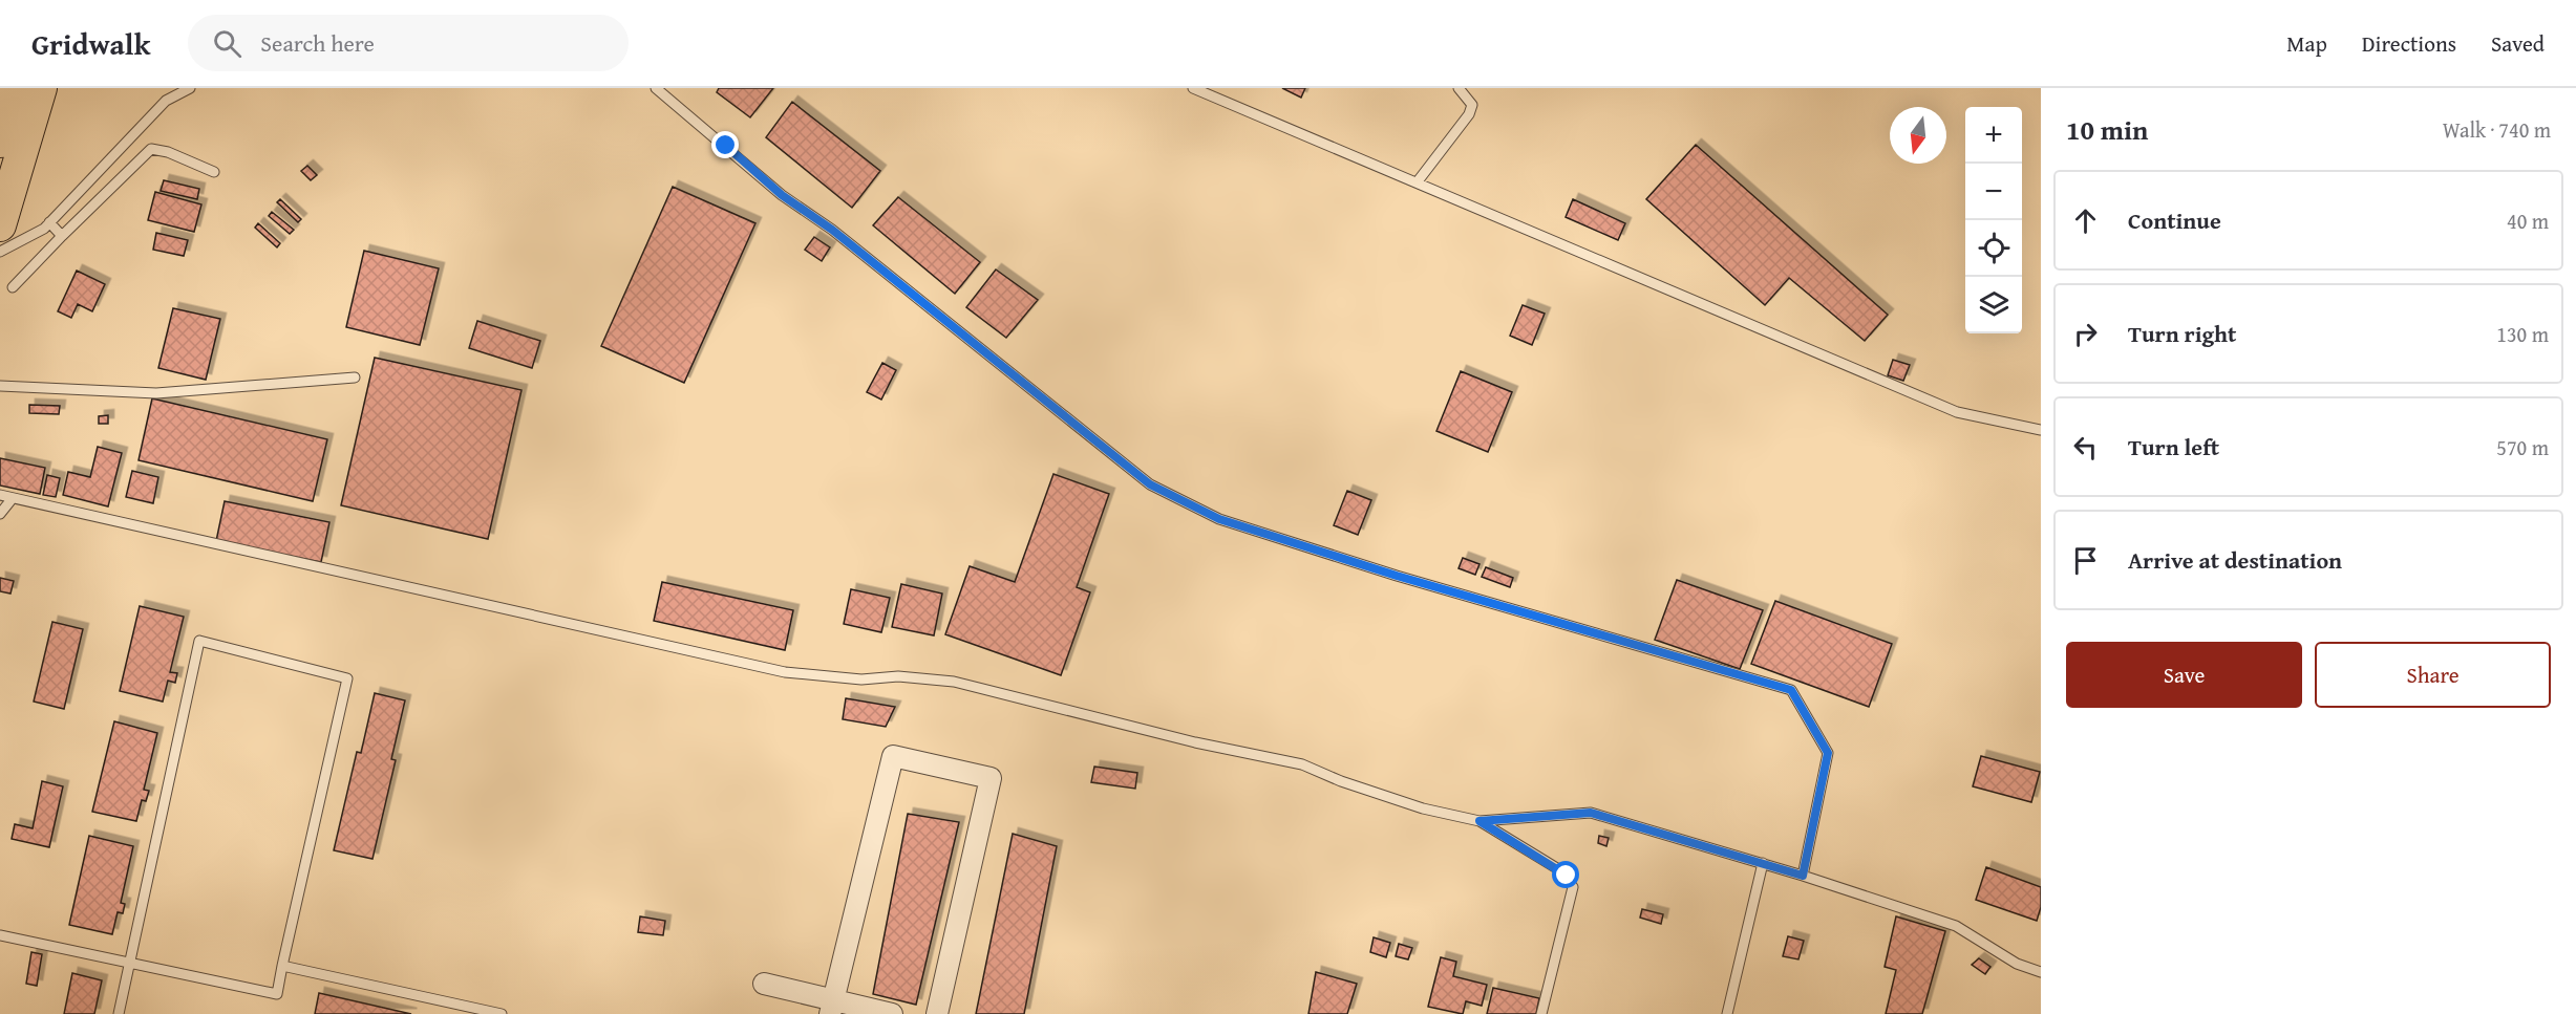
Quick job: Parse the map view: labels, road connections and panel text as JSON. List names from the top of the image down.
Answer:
{
  "north": "bottom",
  "page": {
    "header": "Gridwalk",
    "search": "Search here",
    "nav": ["Map", "Directions", "Saved"],
    "heading": ["10 min", "Walk · 740 m"],
    "map_buttons": ["+", "−"],
    "list": [
      ["Continue", "40 m"],
      ["Turn right", "130 m"],
      ["Turn left", "570 m"],
      "Arrive at destination"
    ],
    "buttons": ["Save", "Share"]
  }
}
